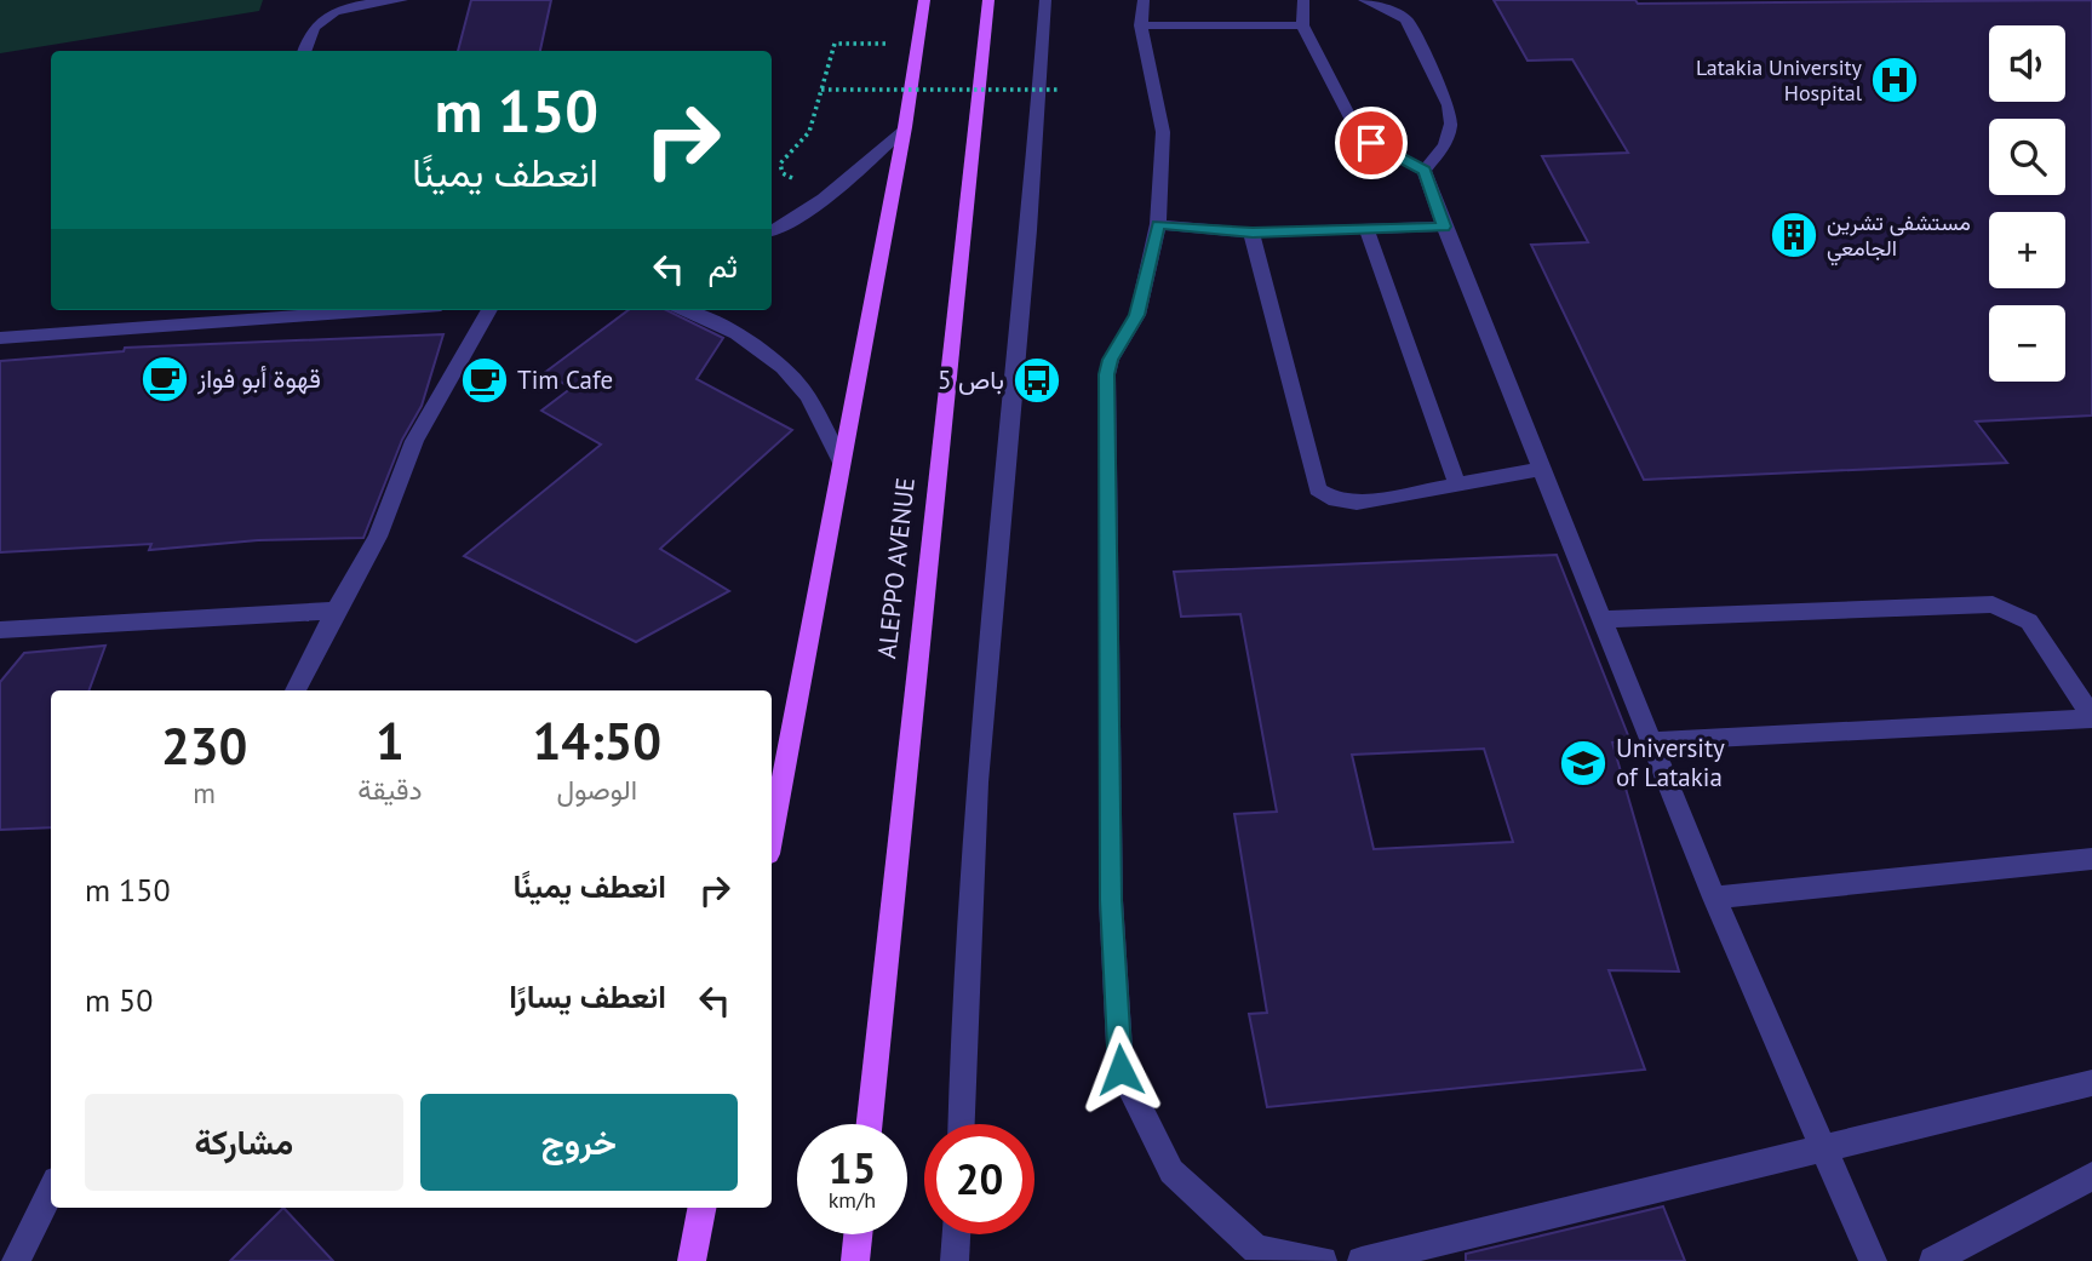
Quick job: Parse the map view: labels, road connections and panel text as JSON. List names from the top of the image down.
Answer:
{
  "streets": {
    "main road": ["ALEPPO AVENUE"]
  },
  "places": {
    "hospital": ["Latakia University Hospital"],
    "building": ["مستشفى تشرين الجامعي"],
    "cafe": ["قهوة أبو فواز", "Tim Cafe"],
    "bus stop": ["باص 5"],
    "school or university": ["University of Latakia"]
  },
  "page": {
    "map_buttons": ["+", "−"],
    "turn": ["150 m", "انعطف يمينًا"],
    "then": "ثم",
    "eta": [
      "14:50",
      "الوصول",
      "1",
      "دقيقة",
      "230",
      "m"
    ],
    "list": [
      {
        "name": "انعطف يمينًا",
        "value": "150 m"
      },
      {
        "name": "انعطف يسارًا",
        "value": "50 m"
      }
    ],
    "buttons": ["خروج", "مشاركة"],
    "speed": "15 km/h",
    "limit": "20"
  }
}
